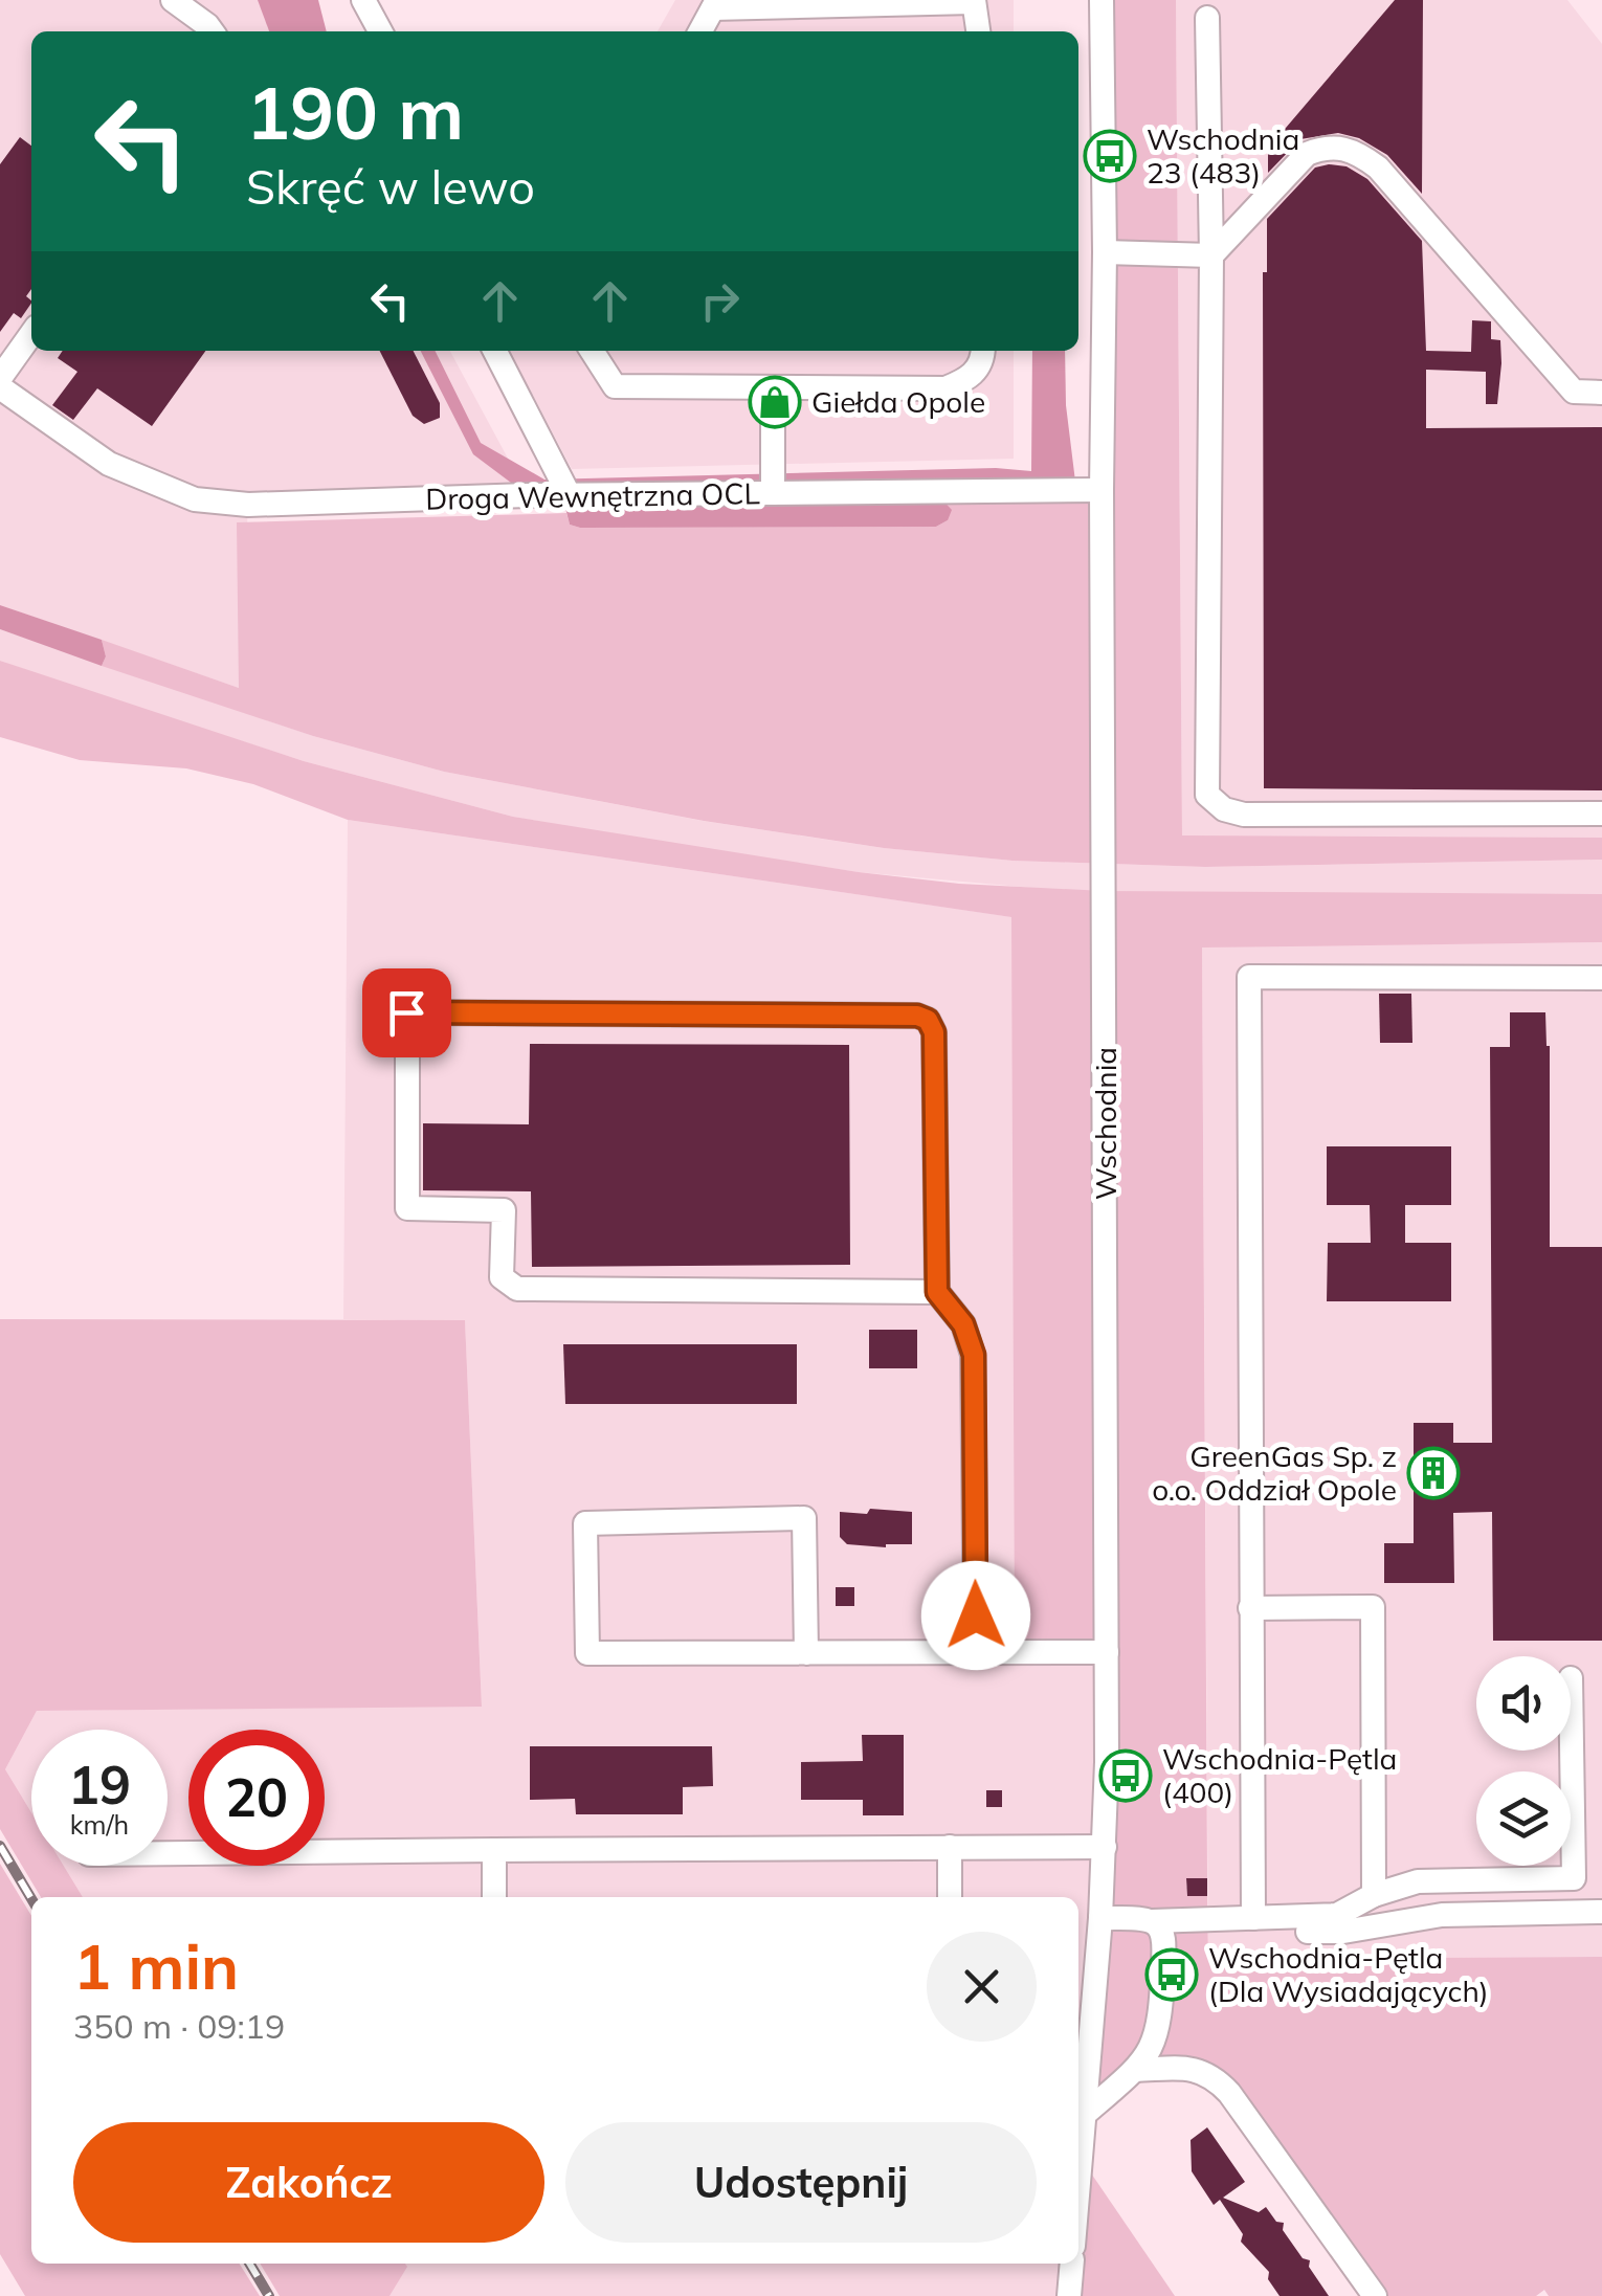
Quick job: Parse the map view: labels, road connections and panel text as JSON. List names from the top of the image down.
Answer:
{
  "streets": {
    "street": ["Droga Wewnętrzna OCL", "Wschodnia"]
  },
  "crossings": [
    ["Droga Wewnętrzna OCL", "Wschodnia"]
  ],
  "places": {
    "bus stop": ["Wschodnia 23 (483)", "Wschodnia-Pętla (400)", "Wschodnia-Pętla (Dla Wysiadających)"],
    "shop": ["Giełda Opole"],
    "building": ["GreenGas Sp. z o.o. Oddział Opole"]
  },
  "page": {
    "turn": ["190 m", "Skręć w lewo"],
    "speed": "19 km/h",
    "limit": "20",
    "heading": ["1 min", "350 m · 09:19"],
    "buttons": ["Zakończ", "Udostępnij"]
  }
}
